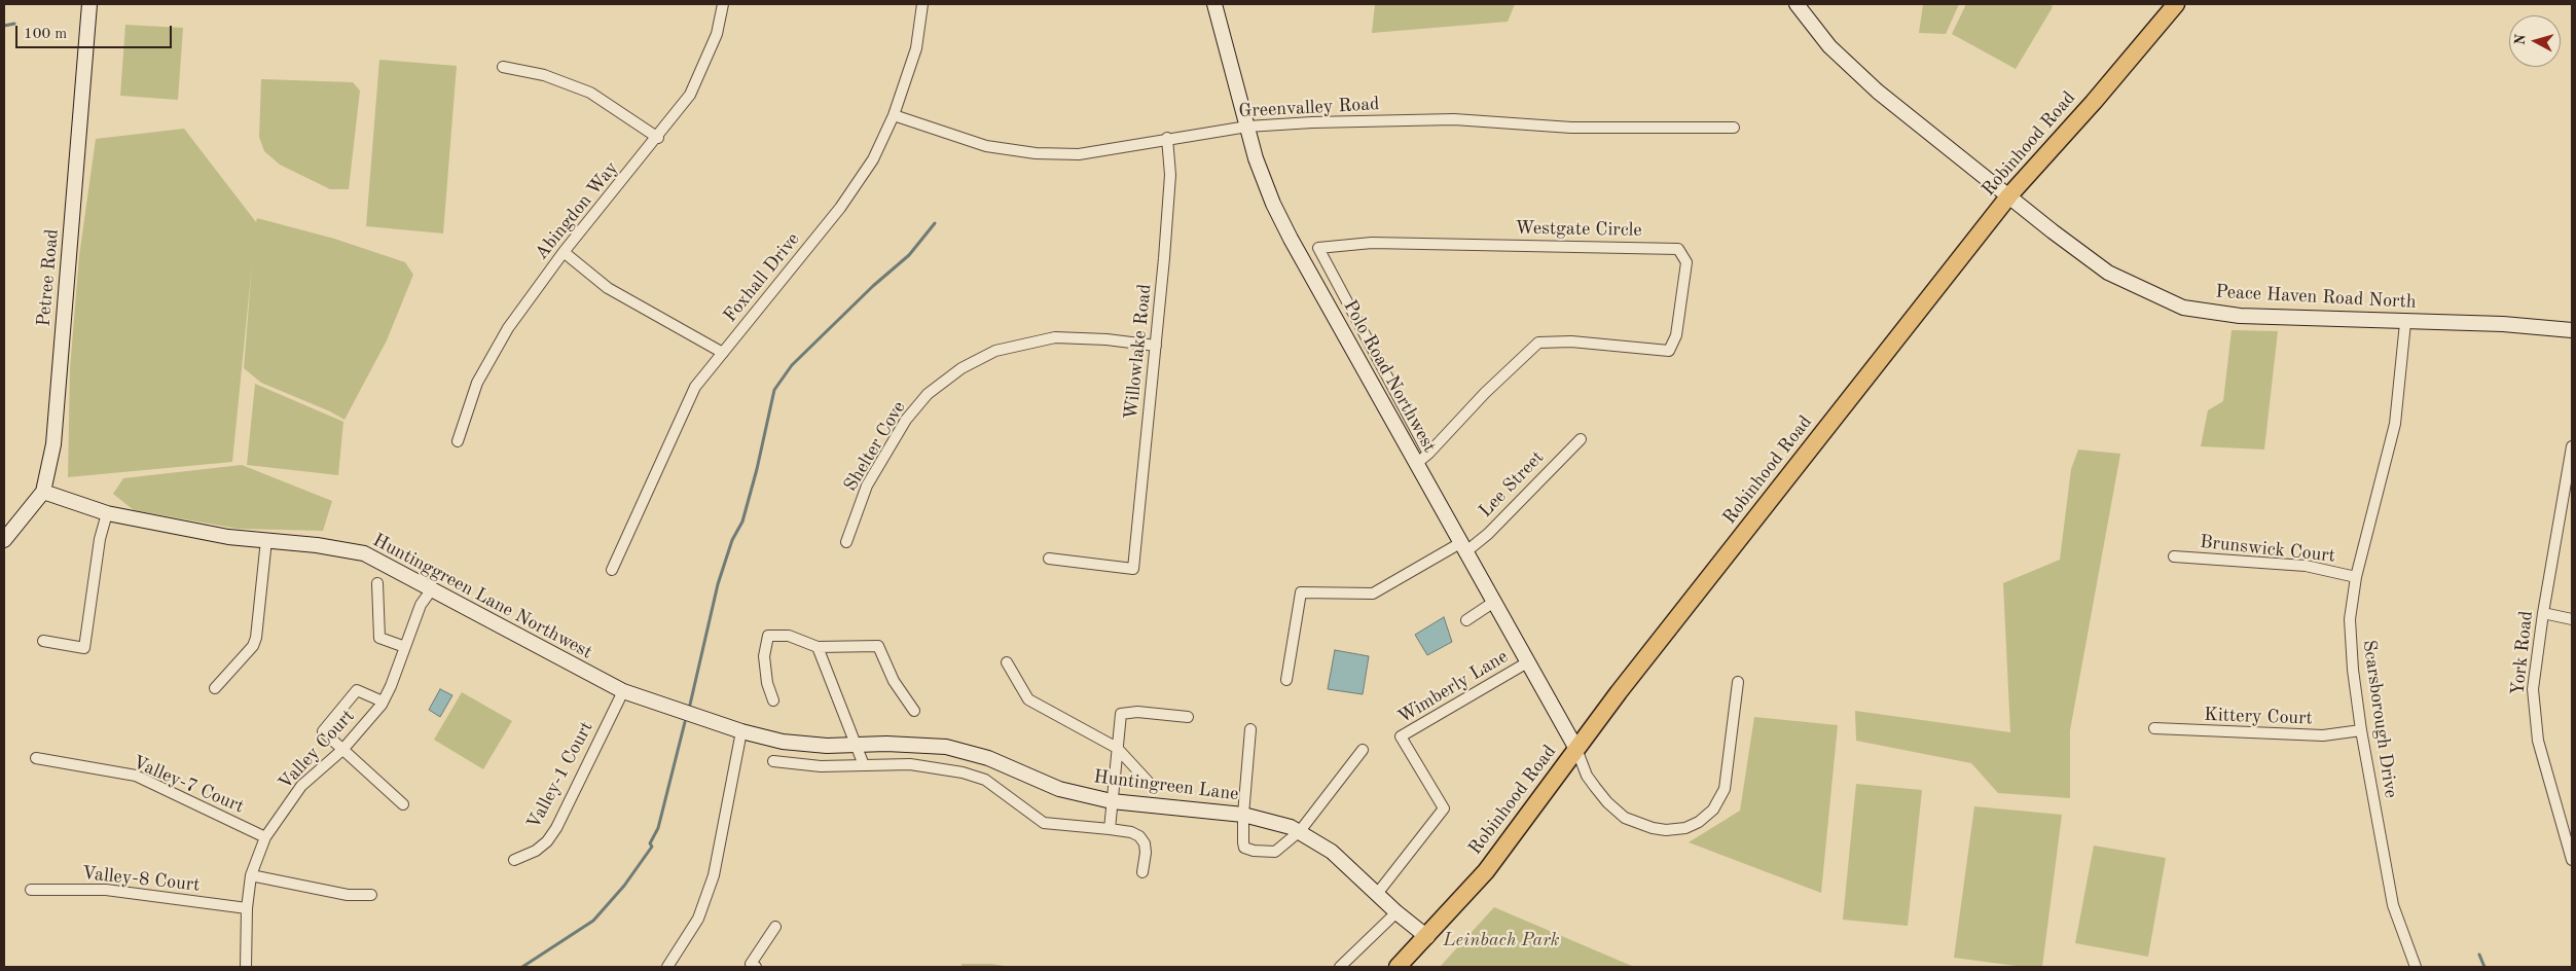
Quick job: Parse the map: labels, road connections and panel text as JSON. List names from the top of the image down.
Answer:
{
  "streets": {
    "main road": ["Robinhood Road"],
    "street": [
      "Greenvalley Road",
      "Abingdon Way",
      "Westgate Circle",
      "Petree Road",
      "Foxhall Drive",
      "Peace Haven Road North",
      "Willowlake Road",
      "Polo Road Northwest",
      "Shelter Cove",
      "Lee Street",
      "Brunswick Court",
      "Huntinggreen Lane Northwest",
      "York Road",
      "Wimberly Lane",
      "Kittery Court",
      "Scarsborough Drive",
      "Valley Court",
      "Valley-1 Court",
      "Valley-7 Court",
      "Huntingreen Lane",
      "Valley-8 Court"
    ]
  },
  "crossings": [
    ["Greenvalley Road", "Foxhall Drive"],
    ["Greenvalley Road", "Willowlake Road"],
    ["Greenvalley Road", "Polo Road Northwest"],
    ["Robinhood Road", "Peace Haven Road North"],
    ["Robinhood Road", "Polo Road Northwest"],
    ["Robinhood Road", "Huntingreen Lane"],
    ["Westgate Circle", "Polo Road Northwest"],
    ["Petree Road", "Huntinggreen Lane Northwest"],
    ["Peace Haven Road North", "Scarsborough Drive"],
    ["Willowlake Road", "Shelter Cove"],
    ["Polo Road Northwest", "Lee Street"],
    ["Polo Road Northwest", "Wimberly Lane"],
    ["Brunswick Court", "Scarsborough Drive"],
    ["Huntinggreen Lane Northwest", "Valley Court"],
    ["Huntinggreen Lane Northwest", "Valley-1 Court"],
    ["Huntinggreen Lane Northwest", "Huntingreen Lane"],
    ["Wimberly Lane", "Huntingreen Lane"],
    ["Kittery Court", "Scarsborough Drive"],
    ["Valley Court", "Valley-7 Court"],
    ["Valley Court", "Valley-8 Court"]
  ],
  "parks": ["Leinbach Park"],
  "scale_bar": "100 m",
  "north": "left"
}
